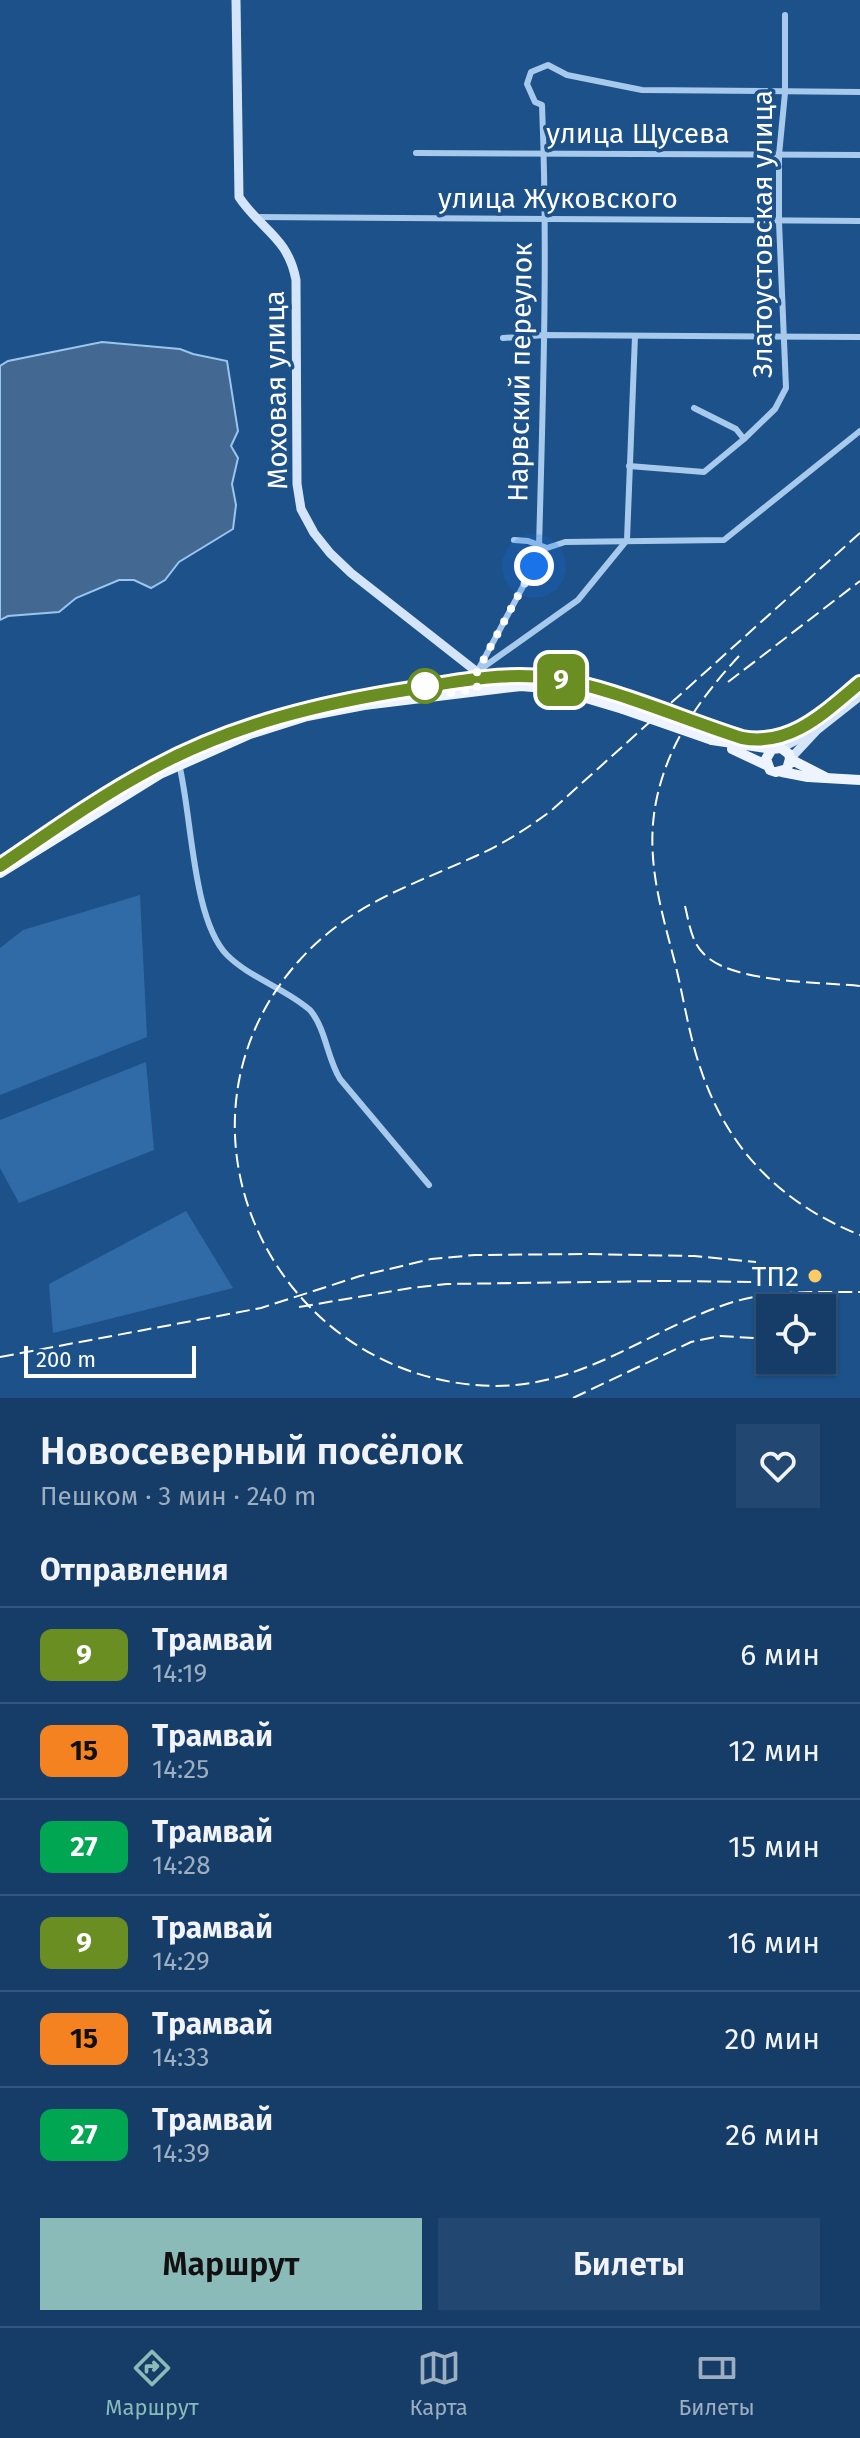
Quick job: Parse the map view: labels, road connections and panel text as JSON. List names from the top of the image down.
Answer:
{
  "streets": {
    "street": [
      "улица Щусева",
      "улица Жуковского",
      "Златоустовская улица",
      "Нарвский переулок",
      "Моховая улица"
    ]
  },
  "crossings": [
    ["улица Щусева", "Златоустовская улица"],
    ["улица Щусева", "Нарвский переулок"],
    ["улица Жуковского", "Златоустовская улица"],
    ["улица Жуковского", "Нарвский переулок"],
    ["улица Жуковского", "Моховая улица"],
    ["Златоустовская улица", "Нарвский переулок"],
    ["Нарвский переулок", "Моховая улица"]
  ],
  "places": ["ТП2"],
  "lines": ["tram line 9"],
  "scale_bar": "200 m",
  "page": {
    "on_map": "9",
    "scale": "200 m",
    "heading": [
      ["Новосеверный посёлок", "Пешком · 3 мин · 240 m"],
      "Отправления"
    ],
    "list": [
      {
        "mark": "9",
        "name": "Трамвай",
        "note": "14:19",
        "value": "6 мин"
      },
      {
        "mark": "15",
        "name": "Трамвай",
        "note": "14:25",
        "value": "12 мин"
      },
      {
        "mark": "27",
        "name": "Трамвай",
        "note": "14:28",
        "value": "15 мин"
      },
      {
        "mark": "9",
        "name": "Трамвай",
        "note": "14:29",
        "value": "16 мин"
      },
      {
        "mark": "15",
        "name": "Трамвай",
        "note": "14:33",
        "value": "20 мин"
      },
      {
        "mark": "27",
        "name": "Трамвай",
        "note": "14:39",
        "value": "26 мин"
      }
    ],
    "buttons": ["Маршрут", "Билеты"],
    "tabs": ["Маршрут", "Карта", "Билеты"]
  }
}
